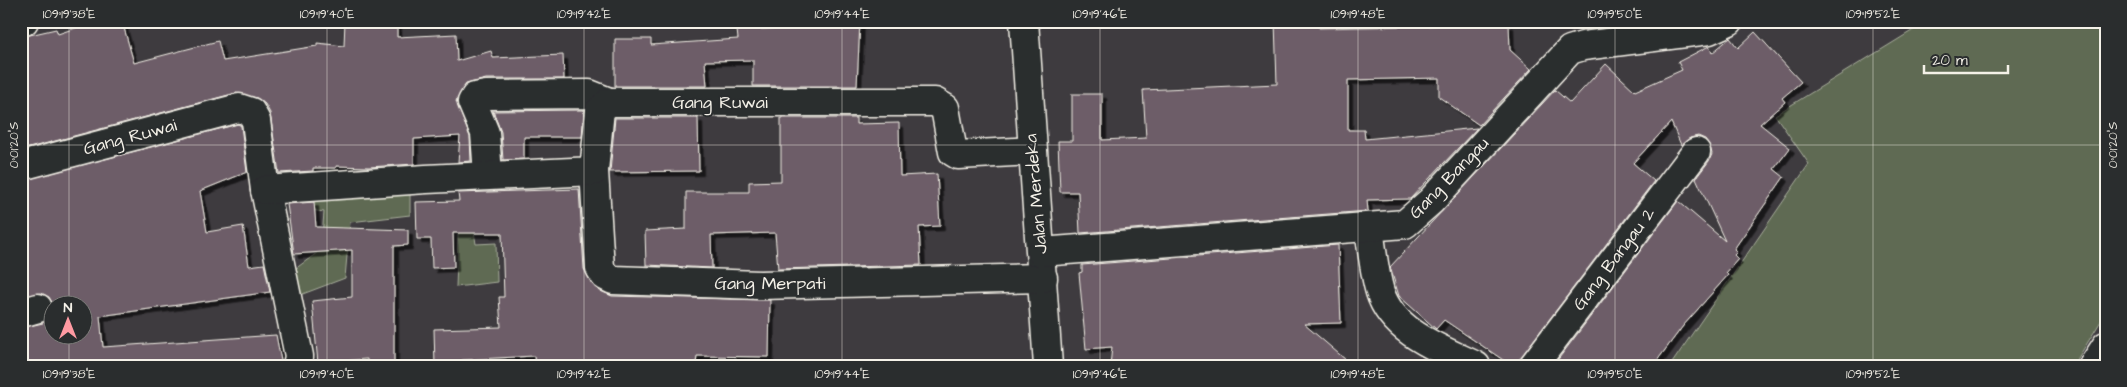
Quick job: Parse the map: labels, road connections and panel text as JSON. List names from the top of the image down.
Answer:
{
  "streets": {
    "street": [
      "Gang Ruwai",
      "Gang Bangau",
      "Jalan Merdeka",
      "Gang Bangau 2",
      "Gang Merpati"
    ]
  },
  "crossings": [
    ["Gang Ruwai", "Jalan Merdeka"],
    ["Gang Bangau", "Jalan Merdeka"],
    ["Gang Bangau", "Gang Merpati"],
    ["Jalan Merdeka", "Gang Merpati"]
  ],
  "scale_bar": "20 m",
  "north": "top",
  "coordinates": [
    "109°19'38\"E",
    "109°19'40\"E",
    "109°19'42\"E",
    "109°19'44\"E",
    "109°19'46\"E",
    "109°19'48\"E",
    "109°19'50\"E",
    "109°19'52\"E",
    "0°01'20\"S"
  ]
}
